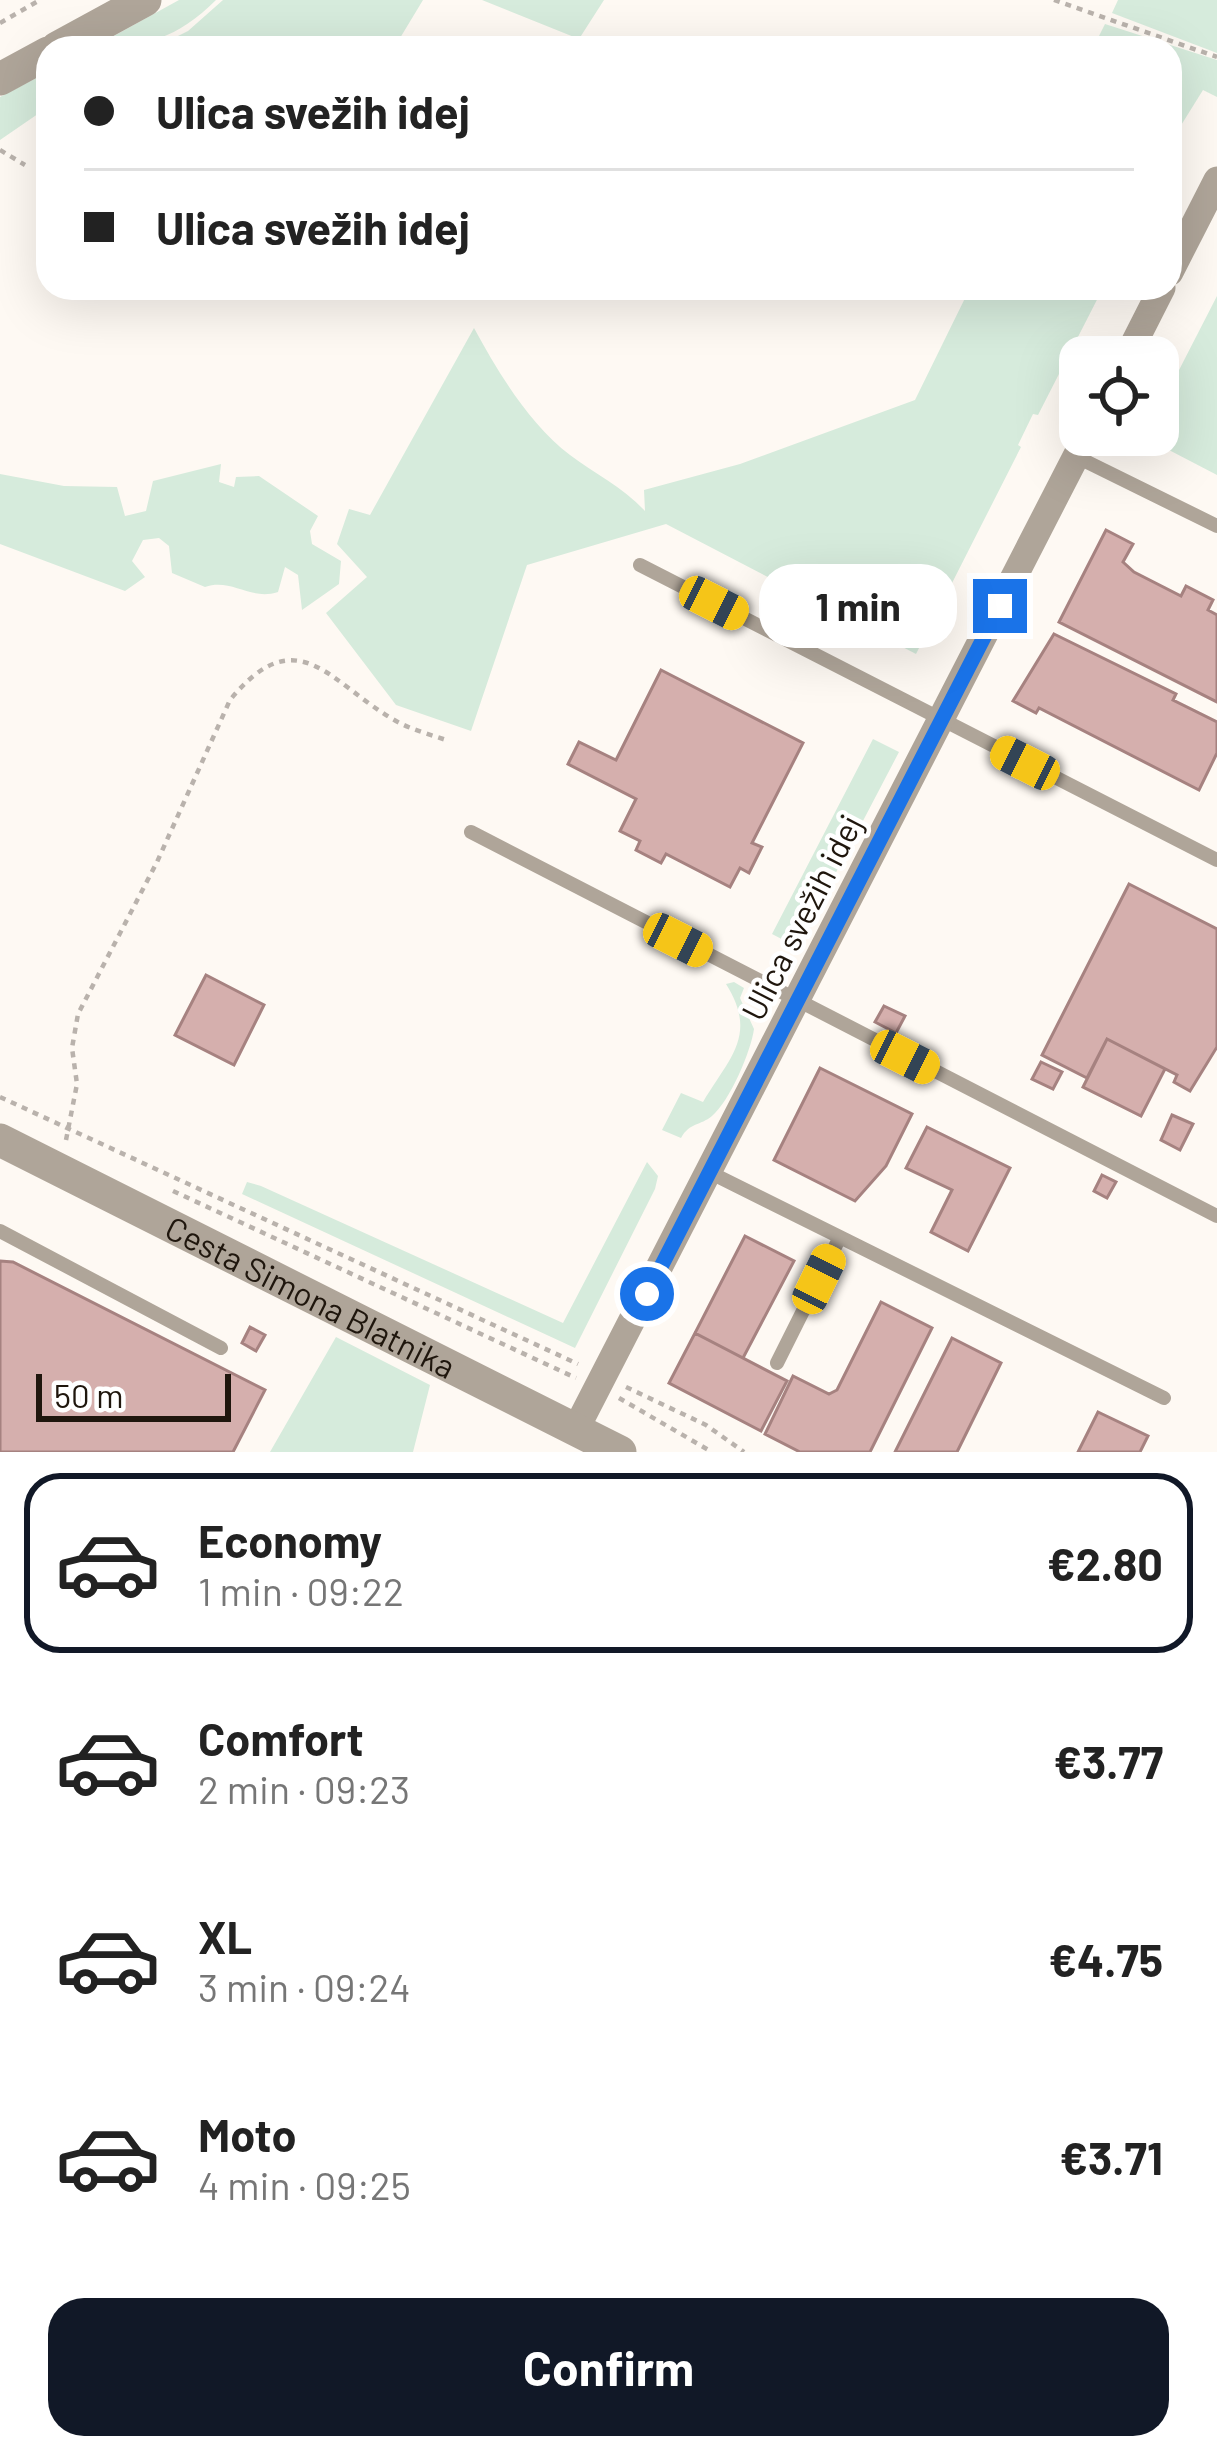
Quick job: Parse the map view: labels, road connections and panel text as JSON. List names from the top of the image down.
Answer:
{
  "streets": {
    "street": ["Ulica svežih idej", "Cesta Simona Blatnika"]
  },
  "crossings": [
    ["Ulica svežih idej", "Cesta Simona Blatnika"]
  ],
  "scale_bar": "50 m",
  "page": {
    "banner": ["Ulica svežih idej", "Ulica svežih idej"],
    "bubble": "1 min",
    "scale": "50 m",
    "list": [
      {
        "name": "Economy",
        "note": "1 min · 09:22",
        "value": "€2.80"
      },
      {
        "name": "Comfort",
        "note": "2 min · 09:23",
        "value": "€3.77"
      },
      {
        "name": "XL",
        "note": "3 min · 09:24",
        "value": "€4.75"
      },
      {
        "name": "Moto",
        "note": "4 min · 09:25",
        "value": "€3.71"
      }
    ],
    "buttons": "Confirm"
  }
}
